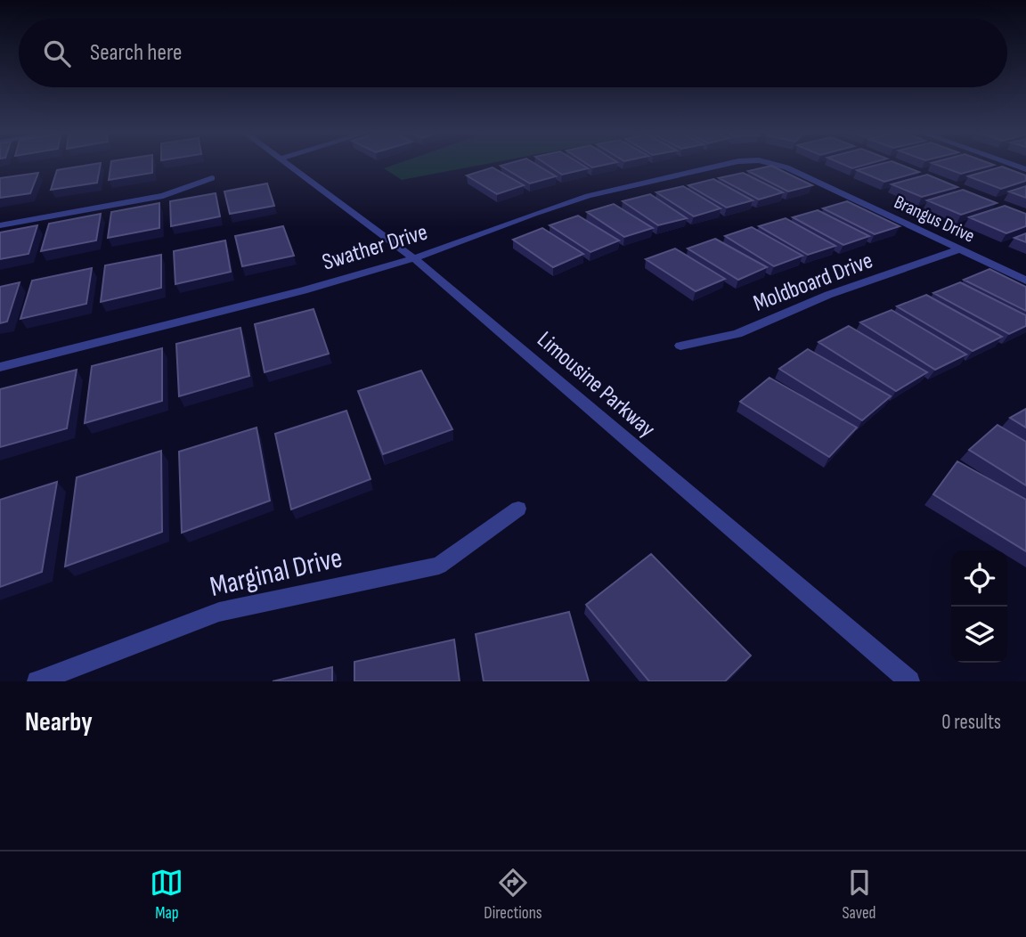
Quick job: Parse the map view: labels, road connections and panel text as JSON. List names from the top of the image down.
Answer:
{
  "streets": {
    "street": [
      "Brangus Drive",
      "Swather Drive",
      "Moldboard Drive",
      "Limousine Parkway",
      "Marginal Drive"
    ]
  },
  "crossings": [
    ["Brangus Drive", "Moldboard Drive"],
    ["Swather Drive", "Limousine Parkway"]
  ],
  "page": {
    "search": "Search here",
    "heading": ["Nearby", "0 results"],
    "nav": ["Map", "Directions", "Saved"]
  }
}
